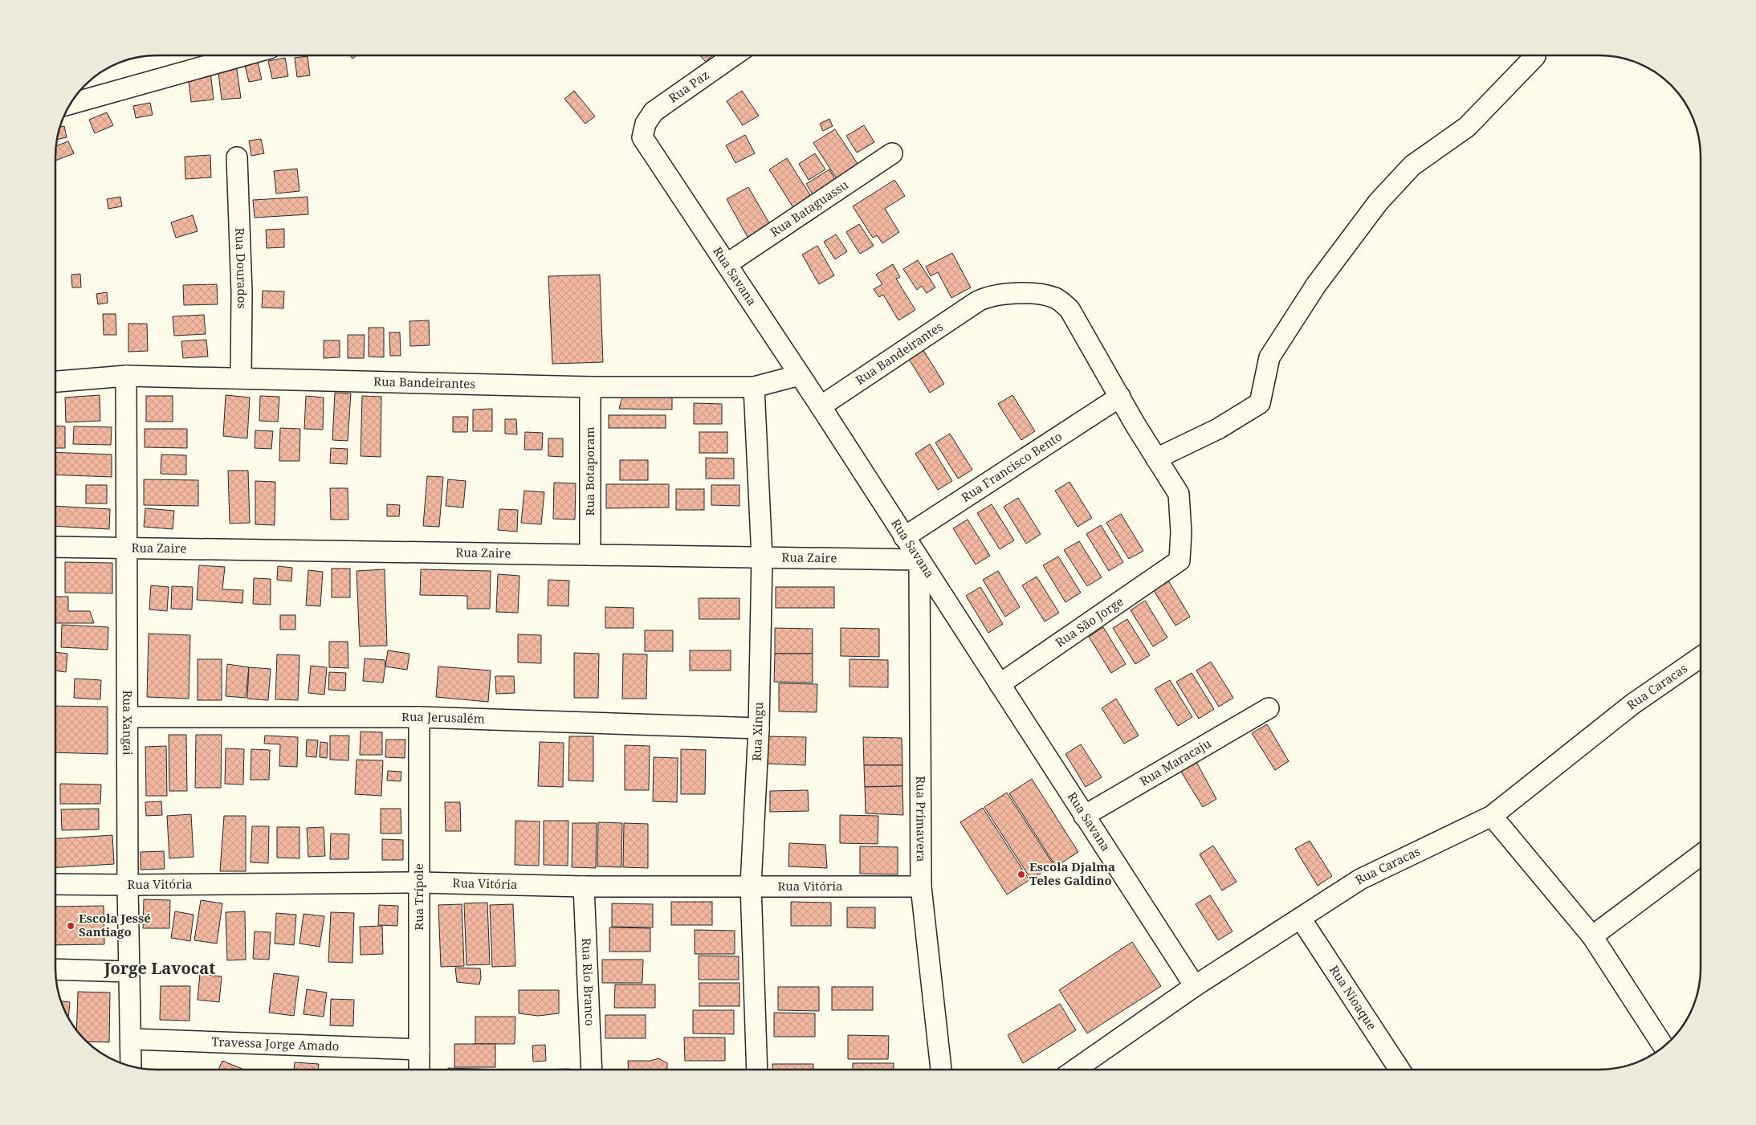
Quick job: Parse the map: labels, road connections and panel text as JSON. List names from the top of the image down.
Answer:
{
  "streets": {
    "street": [
      "Rua Paz",
      "Rua Bataguassu",
      "Rua Dourados",
      "Rua Savana",
      "Rua Bandeirantes",
      "Rua Francisco Bento",
      "Rua Botaporam",
      "Rua Zaire",
      "Rua São Jorge",
      "Rua Caracas",
      "Rua Jerusalém",
      "Rua Xangai",
      "Rua Xingu",
      "Rua Maracaju",
      "Rua Primavera",
      "Rua Vitória",
      "Rua Trípole",
      "Rua Rio Branco",
      "Rua Nioaque",
      "Travessa Jorge Amado"
    ]
  },
  "crossings": [
    ["Rua Paz", "Rua Savana"],
    ["Rua Bataguassu", "Rua Savana"],
    ["Rua Dourados", "Rua Bandeirantes"],
    ["Rua Savana", "Rua Bandeirantes"],
    ["Rua Savana", "Rua Francisco Bento"],
    ["Rua Savana", "Rua Zaire"],
    ["Rua Savana", "Rua São Jorge"],
    ["Rua Savana", "Rua Caracas"],
    ["Rua Savana", "Rua Maracaju"],
    ["Rua Savana", "Rua Primavera"],
    ["Rua Bandeirantes", "Rua Francisco Bento"],
    ["Rua Bandeirantes", "Rua Botaporam"],
    ["Rua Bandeirantes", "Rua São Jorge"],
    ["Rua Bandeirantes", "Rua Xangai"],
    ["Rua Bandeirantes", "Rua Xingu"],
    ["Rua Botaporam", "Rua Zaire"],
    ["Rua Zaire", "Rua Xangai"],
    ["Rua Zaire", "Rua Xingu"],
    ["Rua Zaire", "Rua Primavera"],
    ["Rua Caracas", "Rua Nioaque"],
    ["Rua Jerusalém", "Rua Xangai"],
    ["Rua Jerusalém", "Rua Xingu"],
    ["Rua Jerusalém", "Rua Trípole"],
    ["Rua Xangai", "Rua Vitória"],
    ["Rua Xangai", "Travessa Jorge Amado"],
    ["Rua Xingu", "Rua Vitória"],
    ["Rua Primavera", "Rua Vitória"],
    ["Rua Vitória", "Rua Trípole"],
    ["Rua Vitória", "Rua Rio Branco"],
    ["Rua Trípole", "Travessa Jorge Amado"]
  ],
  "districts": ["Jorge Lavocat"],
  "places": ["Escola Djalma Teles Galdino", "Escola Jessé Santiago"]
}
